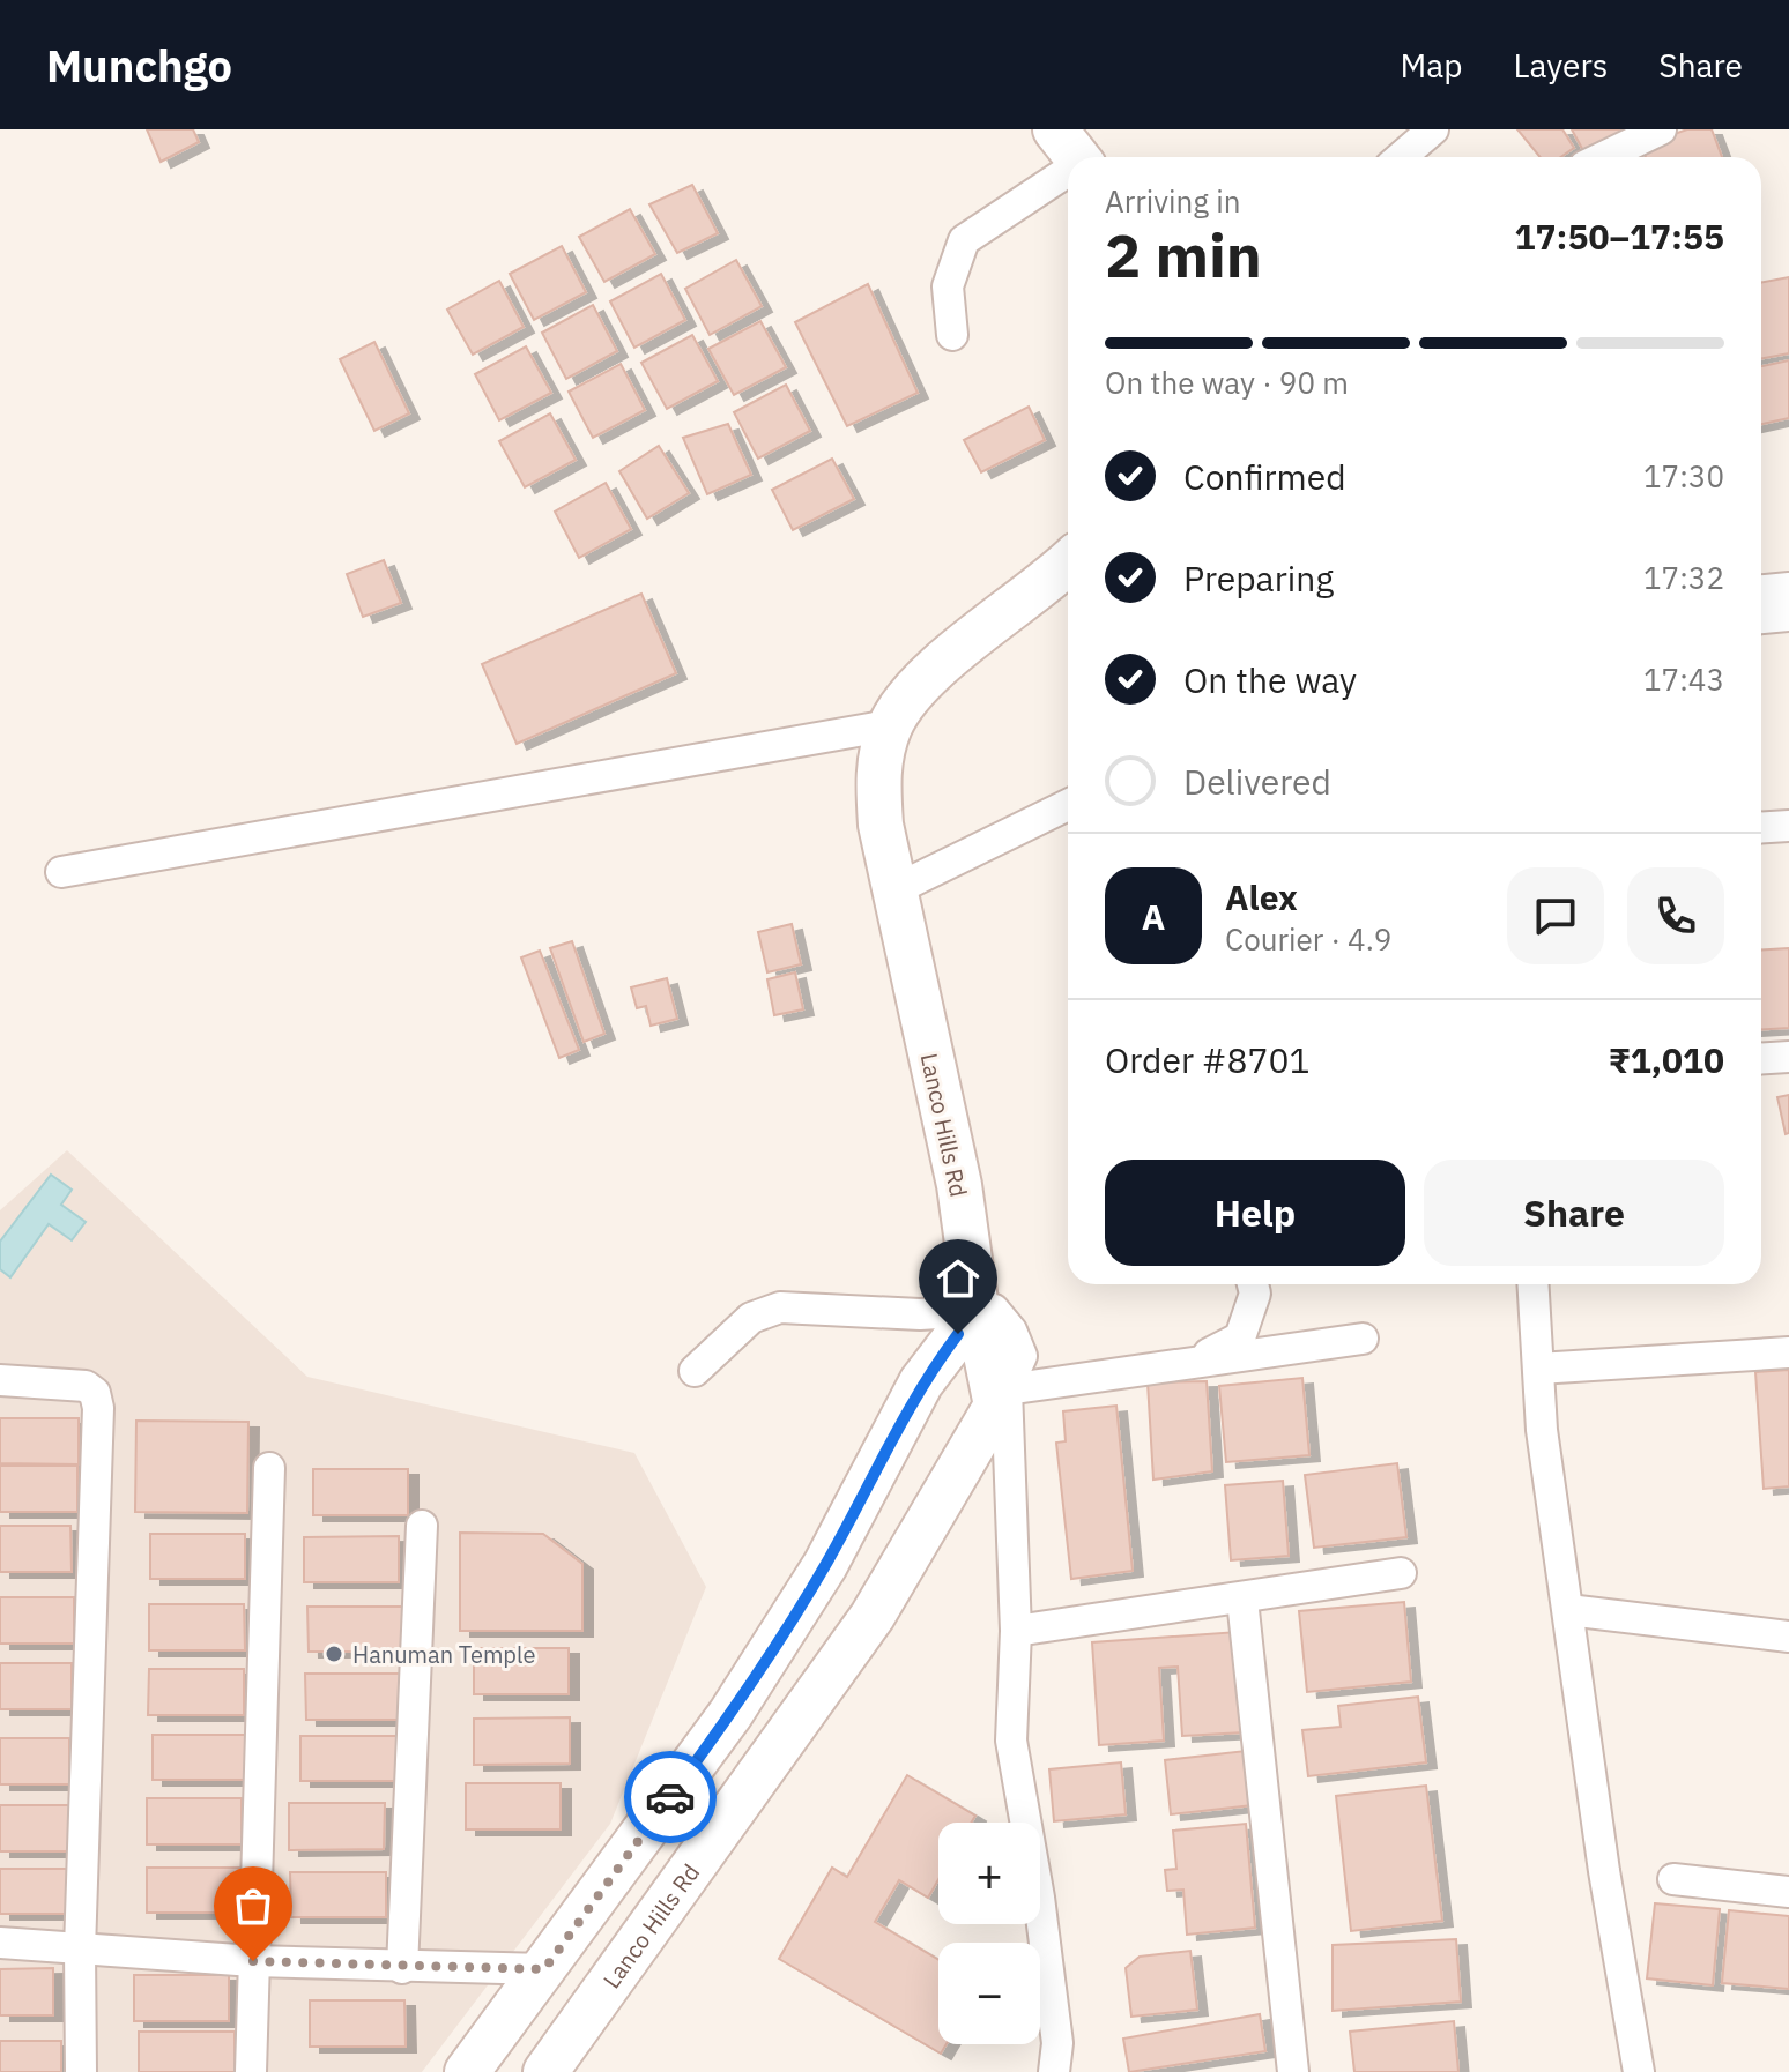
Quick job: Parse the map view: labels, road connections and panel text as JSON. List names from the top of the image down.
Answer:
{
  "streets": {
    "street": ["Lanco Hills Rd"]
  },
  "places": ["Hanuman Temple"],
  "page": {
    "header": "Munchgo",
    "nav": ["Map", "Layers", "Share"],
    "heading": ["2 min", "Arriving in", "17:50–17:55"],
    "panel": [
      "Alex",
      "Courier · 4.9",
      "Order #8701",
      "₹1,010"
    ],
    "bar": "On the way · 90 m",
    "list": [
      ["Confirmed", "17:30"],
      ["Preparing", "17:32"],
      ["On the way", "17:43"],
      "Delivered"
    ],
    "round": "A",
    "buttons": ["Help", "Share"],
    "map_buttons": ["+", "−"]
  }
}
